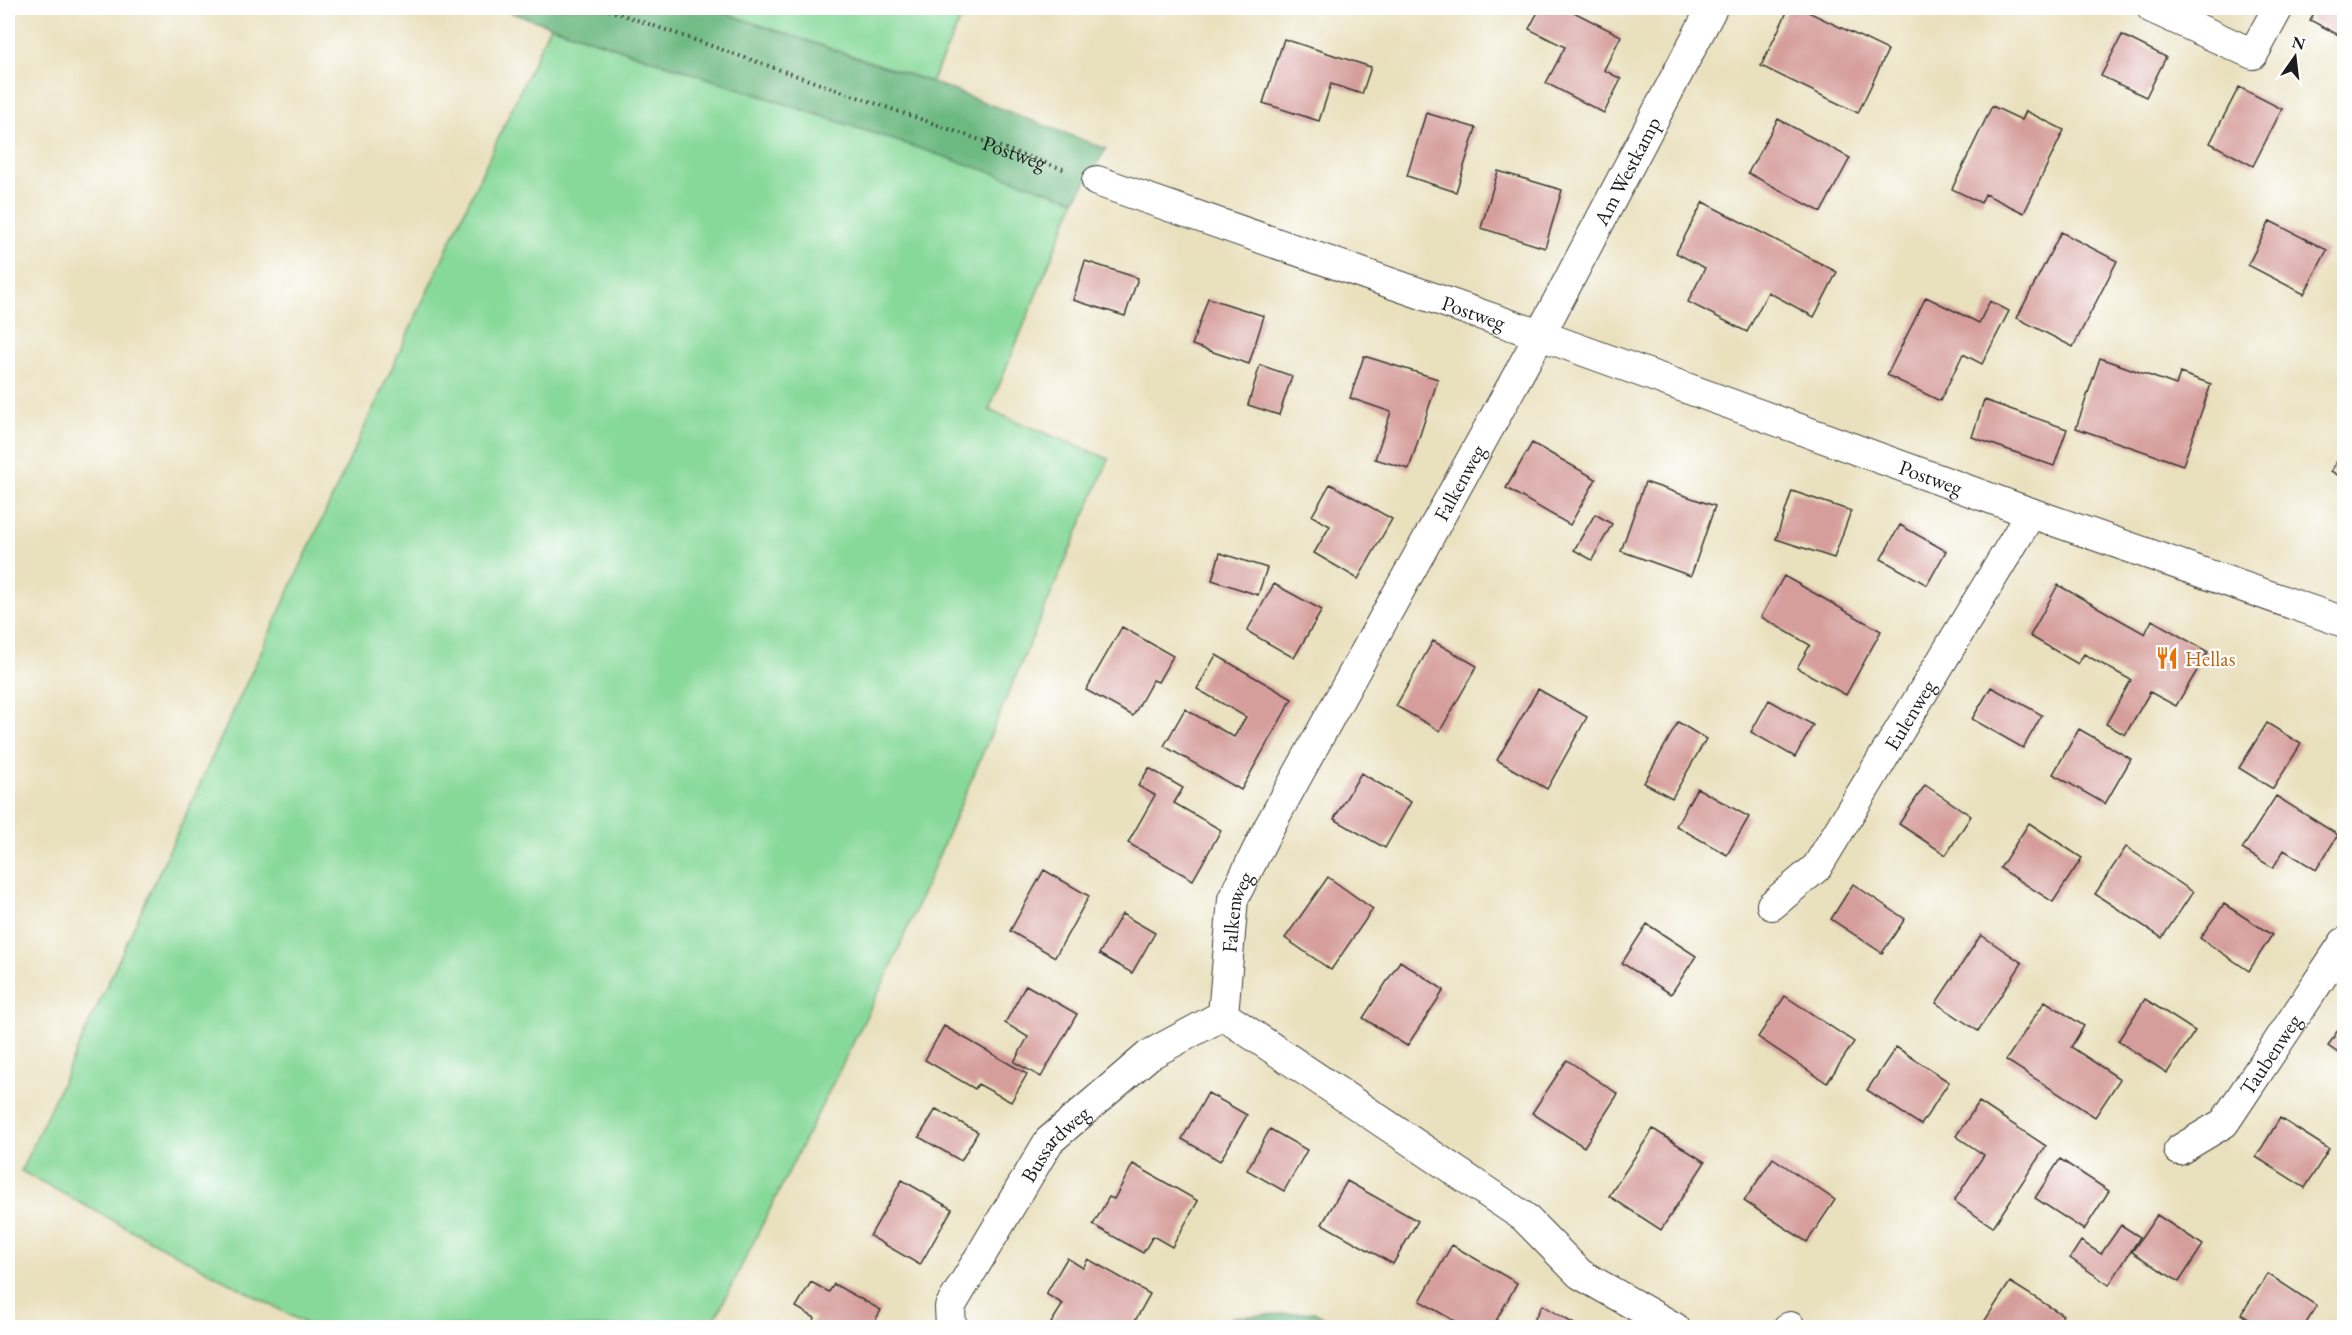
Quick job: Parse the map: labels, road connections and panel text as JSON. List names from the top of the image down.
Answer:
{
  "streets": {
    "street": [
      "Postweg",
      "Am Westkamp",
      "Falkenweg",
      "Eulenweg",
      "Taubenweg",
      "Bussardweg"
    ]
  },
  "crossings": [
    ["Postweg", "Am Westkamp"],
    ["Postweg", "Falkenweg"],
    ["Postweg", "Eulenweg"],
    ["Am Westkamp", "Falkenweg"],
    ["Falkenweg", "Bussardweg"]
  ],
  "places": {
    "restaurant": ["Hellas"]
  },
  "north": "top"
}
